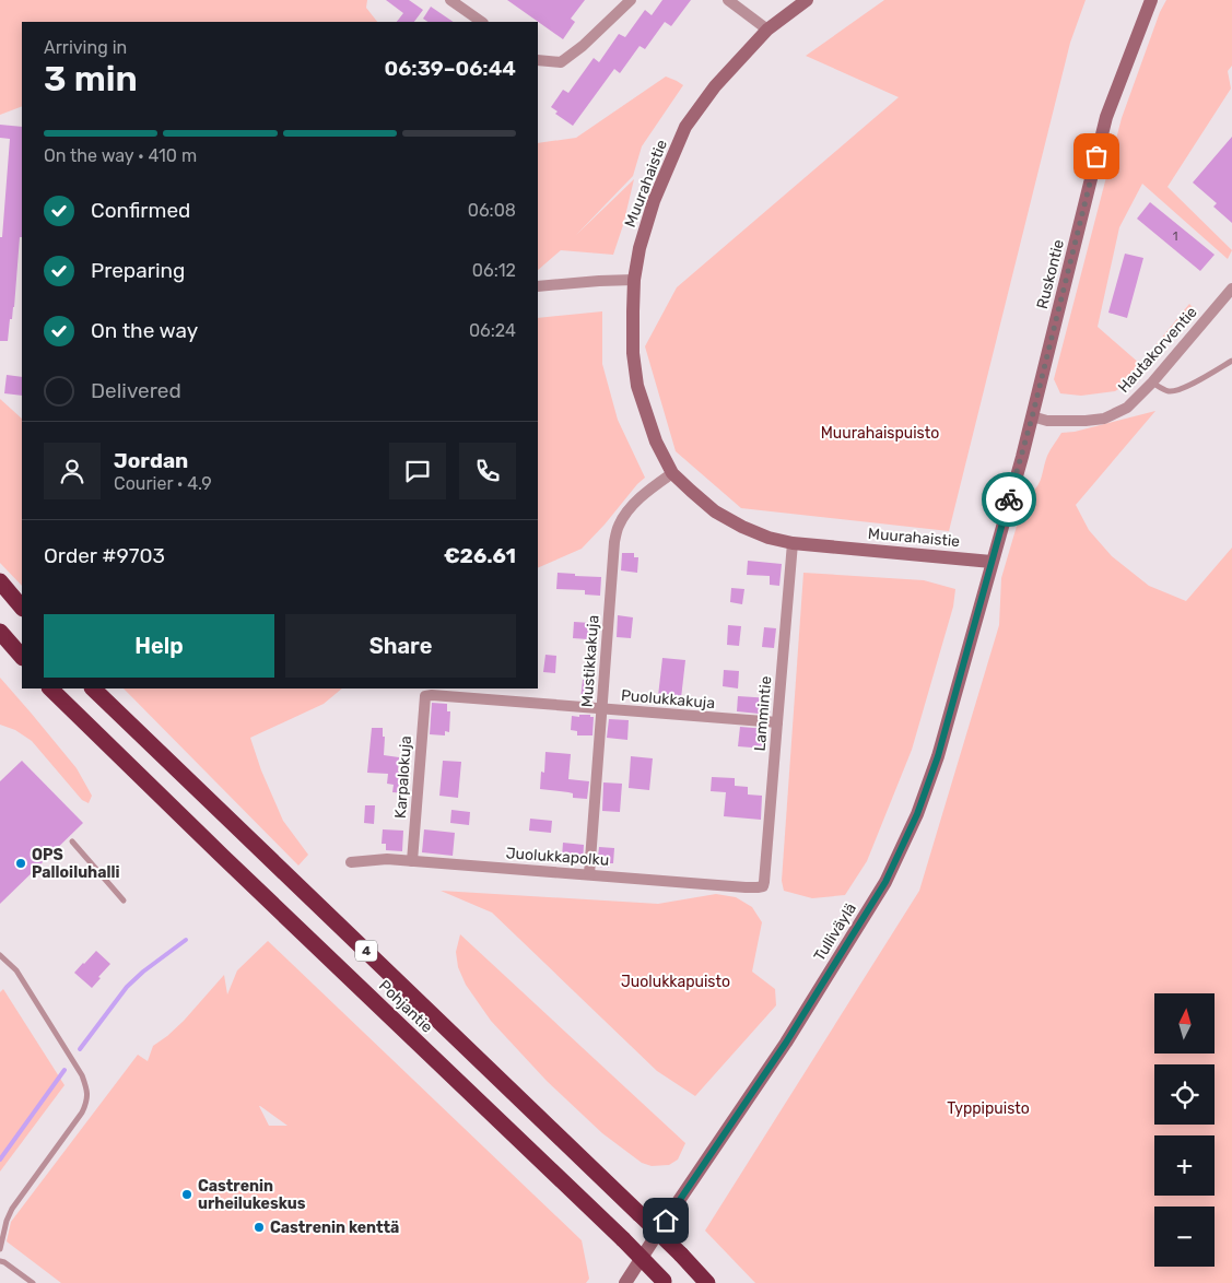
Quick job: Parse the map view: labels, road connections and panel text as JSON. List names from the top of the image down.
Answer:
{
  "streets": {
    "highway": ["4", "Pohjantie"],
    "main road": ["Muurahaistie", "Ruskontie", "Tulliväylä"],
    "street": [
      "Hautakorventie",
      "Mustikkakuja",
      "Puolukkakuja",
      "Lammintie",
      "Karpalokuja",
      "Juolukkapolku"
    ]
  },
  "crossings": [
    ["Muurahaistie", "Ruskontie"],
    ["Muurahaistie", "Mustikkakuja"],
    ["Muurahaistie", "Lammintie"],
    ["Muurahaistie", "Tulliväylä"],
    ["Ruskontie", "Hautakorventie"],
    ["Ruskontie", "Tulliväylä"],
    ["Mustikkakuja", "Puolukkakuja"],
    ["Mustikkakuja", "Juolukkapolku"],
    ["Puolukkakuja", "Lammintie"],
    ["Puolukkakuja", "Karpalokuja"],
    ["Lammintie", "Juolukkapolku"],
    ["Karpalokuja", "Juolukkapolku"]
  ],
  "parks": ["Muurahaispuisto", "Juolukkapuisto", "Typpipuisto"],
  "places": ["OPS Palloiluhalli", "Castrenin urheilukeskus", "Castrenin kenttä"],
  "house_numbers": ["1"],
  "north": "top",
  "page": {
    "heading": ["3 min", "Arriving in", "06:39–06:44"],
    "panel": [
      "Jordan",
      "Courier · 4.9",
      "Order #9703",
      "€26.61"
    ],
    "bar": "On the way · 410 m",
    "list": [
      ["Confirmed", "06:08"],
      ["Preparing", "06:12"],
      ["On the way", "06:24"],
      "Delivered"
    ],
    "buttons": ["Help", "Share"],
    "map_buttons": ["+", "−"]
  }
}
